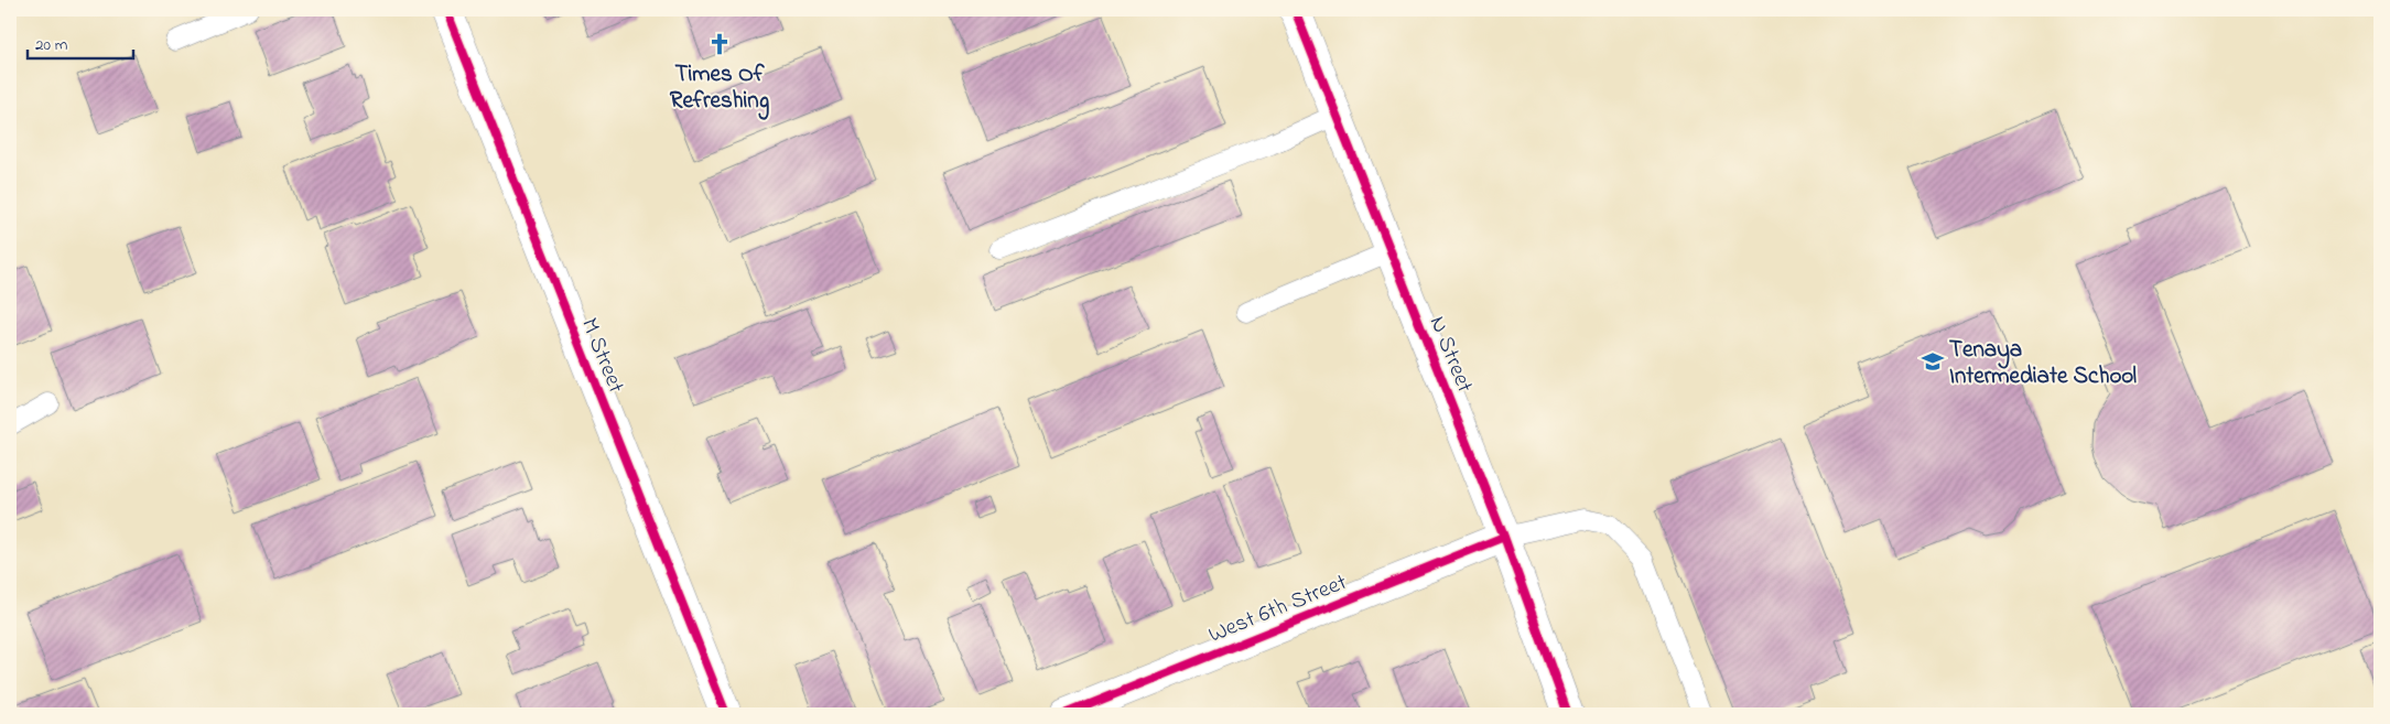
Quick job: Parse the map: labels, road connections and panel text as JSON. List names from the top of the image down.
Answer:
{
  "streets": {
    "street": ["N Street", "M Street", "West 6th Street"]
  },
  "crossings": [
    ["N Street", "West 6th Street"]
  ],
  "places": {
    "church": ["Times Of Refreshing"],
    "school or university": ["Tenaya Intermediate School"]
  },
  "scale_bar": "20 m"
}
